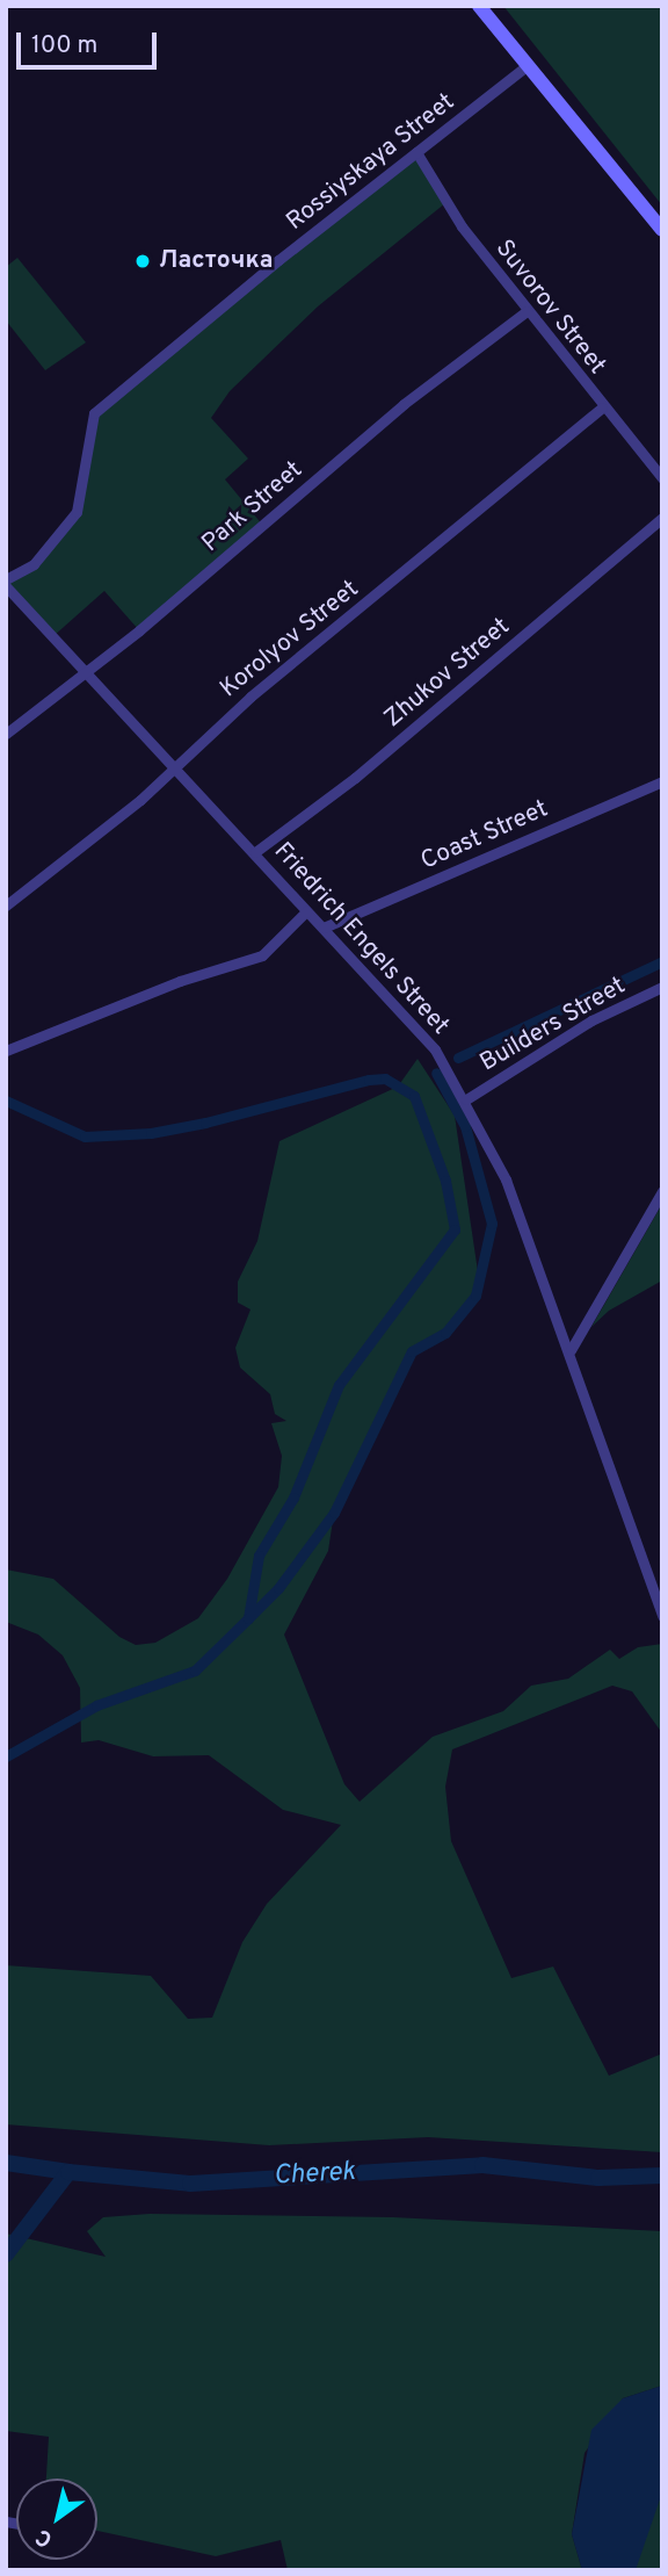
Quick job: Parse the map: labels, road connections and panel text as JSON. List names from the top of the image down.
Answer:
{
  "streets": {
    "street": [
      "Rossiyskaya Street",
      "Suvorov Street",
      "Park Street",
      "Korolyov Street",
      "Zhukov Street",
      "Coast Street",
      "Friedrich Engels Street",
      "Builders Street"
    ]
  },
  "crossings": [
    ["Rossiyskaya Street", "Suvorov Street"],
    ["Suvorov Street", "Park Street"],
    ["Suvorov Street", "Korolyov Street"],
    ["Park Street", "Friedrich Engels Street"],
    ["Korolyov Street", "Friedrich Engels Street"],
    ["Zhukov Street", "Friedrich Engels Street"],
    ["Coast Street", "Friedrich Engels Street"],
    ["Friedrich Engels Street", "Builders Street"]
  ],
  "water": ["Cherek"],
  "places": ["Ласточка"],
  "scale_bar": "100 m",
  "north": "bottom left"
}
